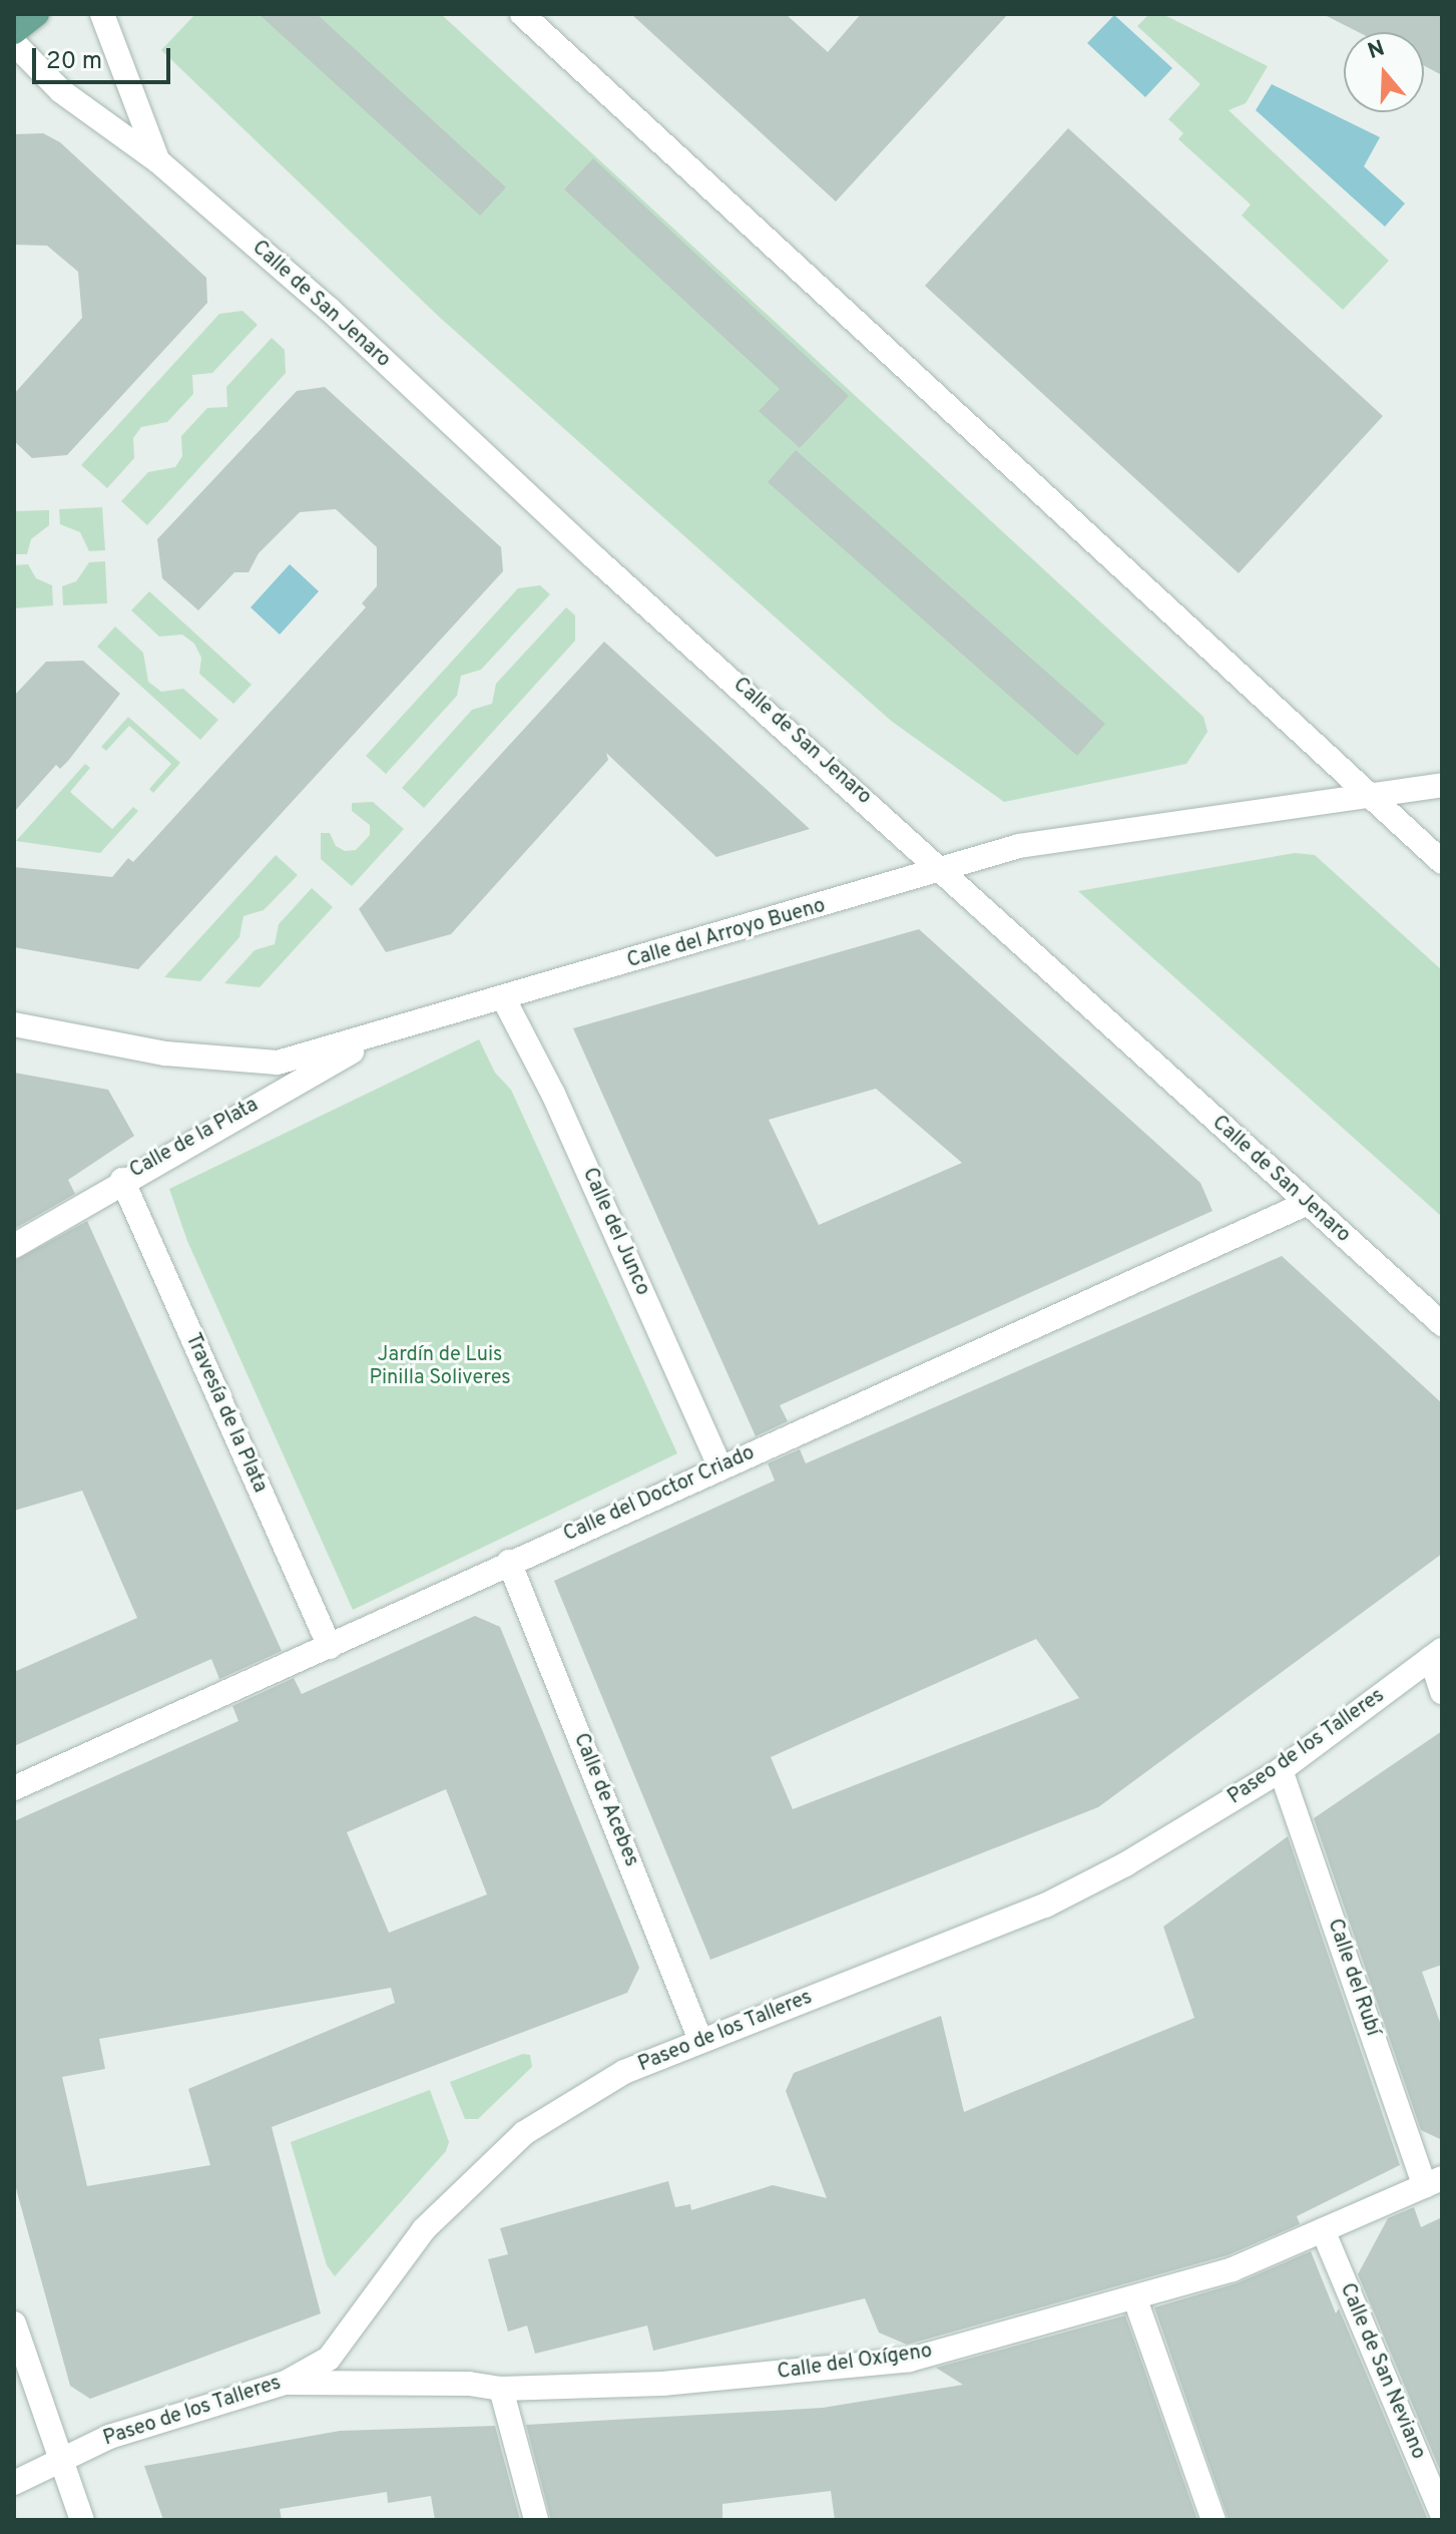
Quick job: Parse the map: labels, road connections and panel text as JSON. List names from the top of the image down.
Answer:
{
  "streets": {
    "street": [
      "Calle de San Jenaro",
      "Calle del Arroyo Bueno",
      "Calle de la Plata",
      "Calle del Junco",
      "Travesía de la Plata",
      "Calle del Doctor Criado",
      "Paseo de los Talleres",
      "Calle de Acebes",
      "Calle del Rubí",
      "Calle del Oxígeno",
      "Calle de San Neviano"
    ]
  },
  "crossings": [
    ["Calle de San Jenaro", "Calle del Arroyo Bueno"],
    ["Calle de San Jenaro", "Calle del Doctor Criado"],
    ["Calle del Arroyo Bueno", "Calle de la Plata"],
    ["Calle del Arroyo Bueno", "Calle del Junco"],
    ["Calle de la Plata", "Travesía de la Plata"],
    ["Calle del Junco", "Calle del Doctor Criado"],
    ["Travesía de la Plata", "Calle del Doctor Criado"],
    ["Calle del Doctor Criado", "Calle de Acebes"],
    ["Paseo de los Talleres", "Calle de Acebes"],
    ["Paseo de los Talleres", "Calle del Rubí"],
    ["Paseo de los Talleres", "Calle del Oxígeno"],
    ["Calle del Rubí", "Calle del Oxígeno"],
    ["Calle del Oxígeno", "Calle de San Neviano"]
  ],
  "parks": ["Jardín de Luis Pinilla Soliveres"],
  "scale_bar": "20 m",
  "north": "top"
}
